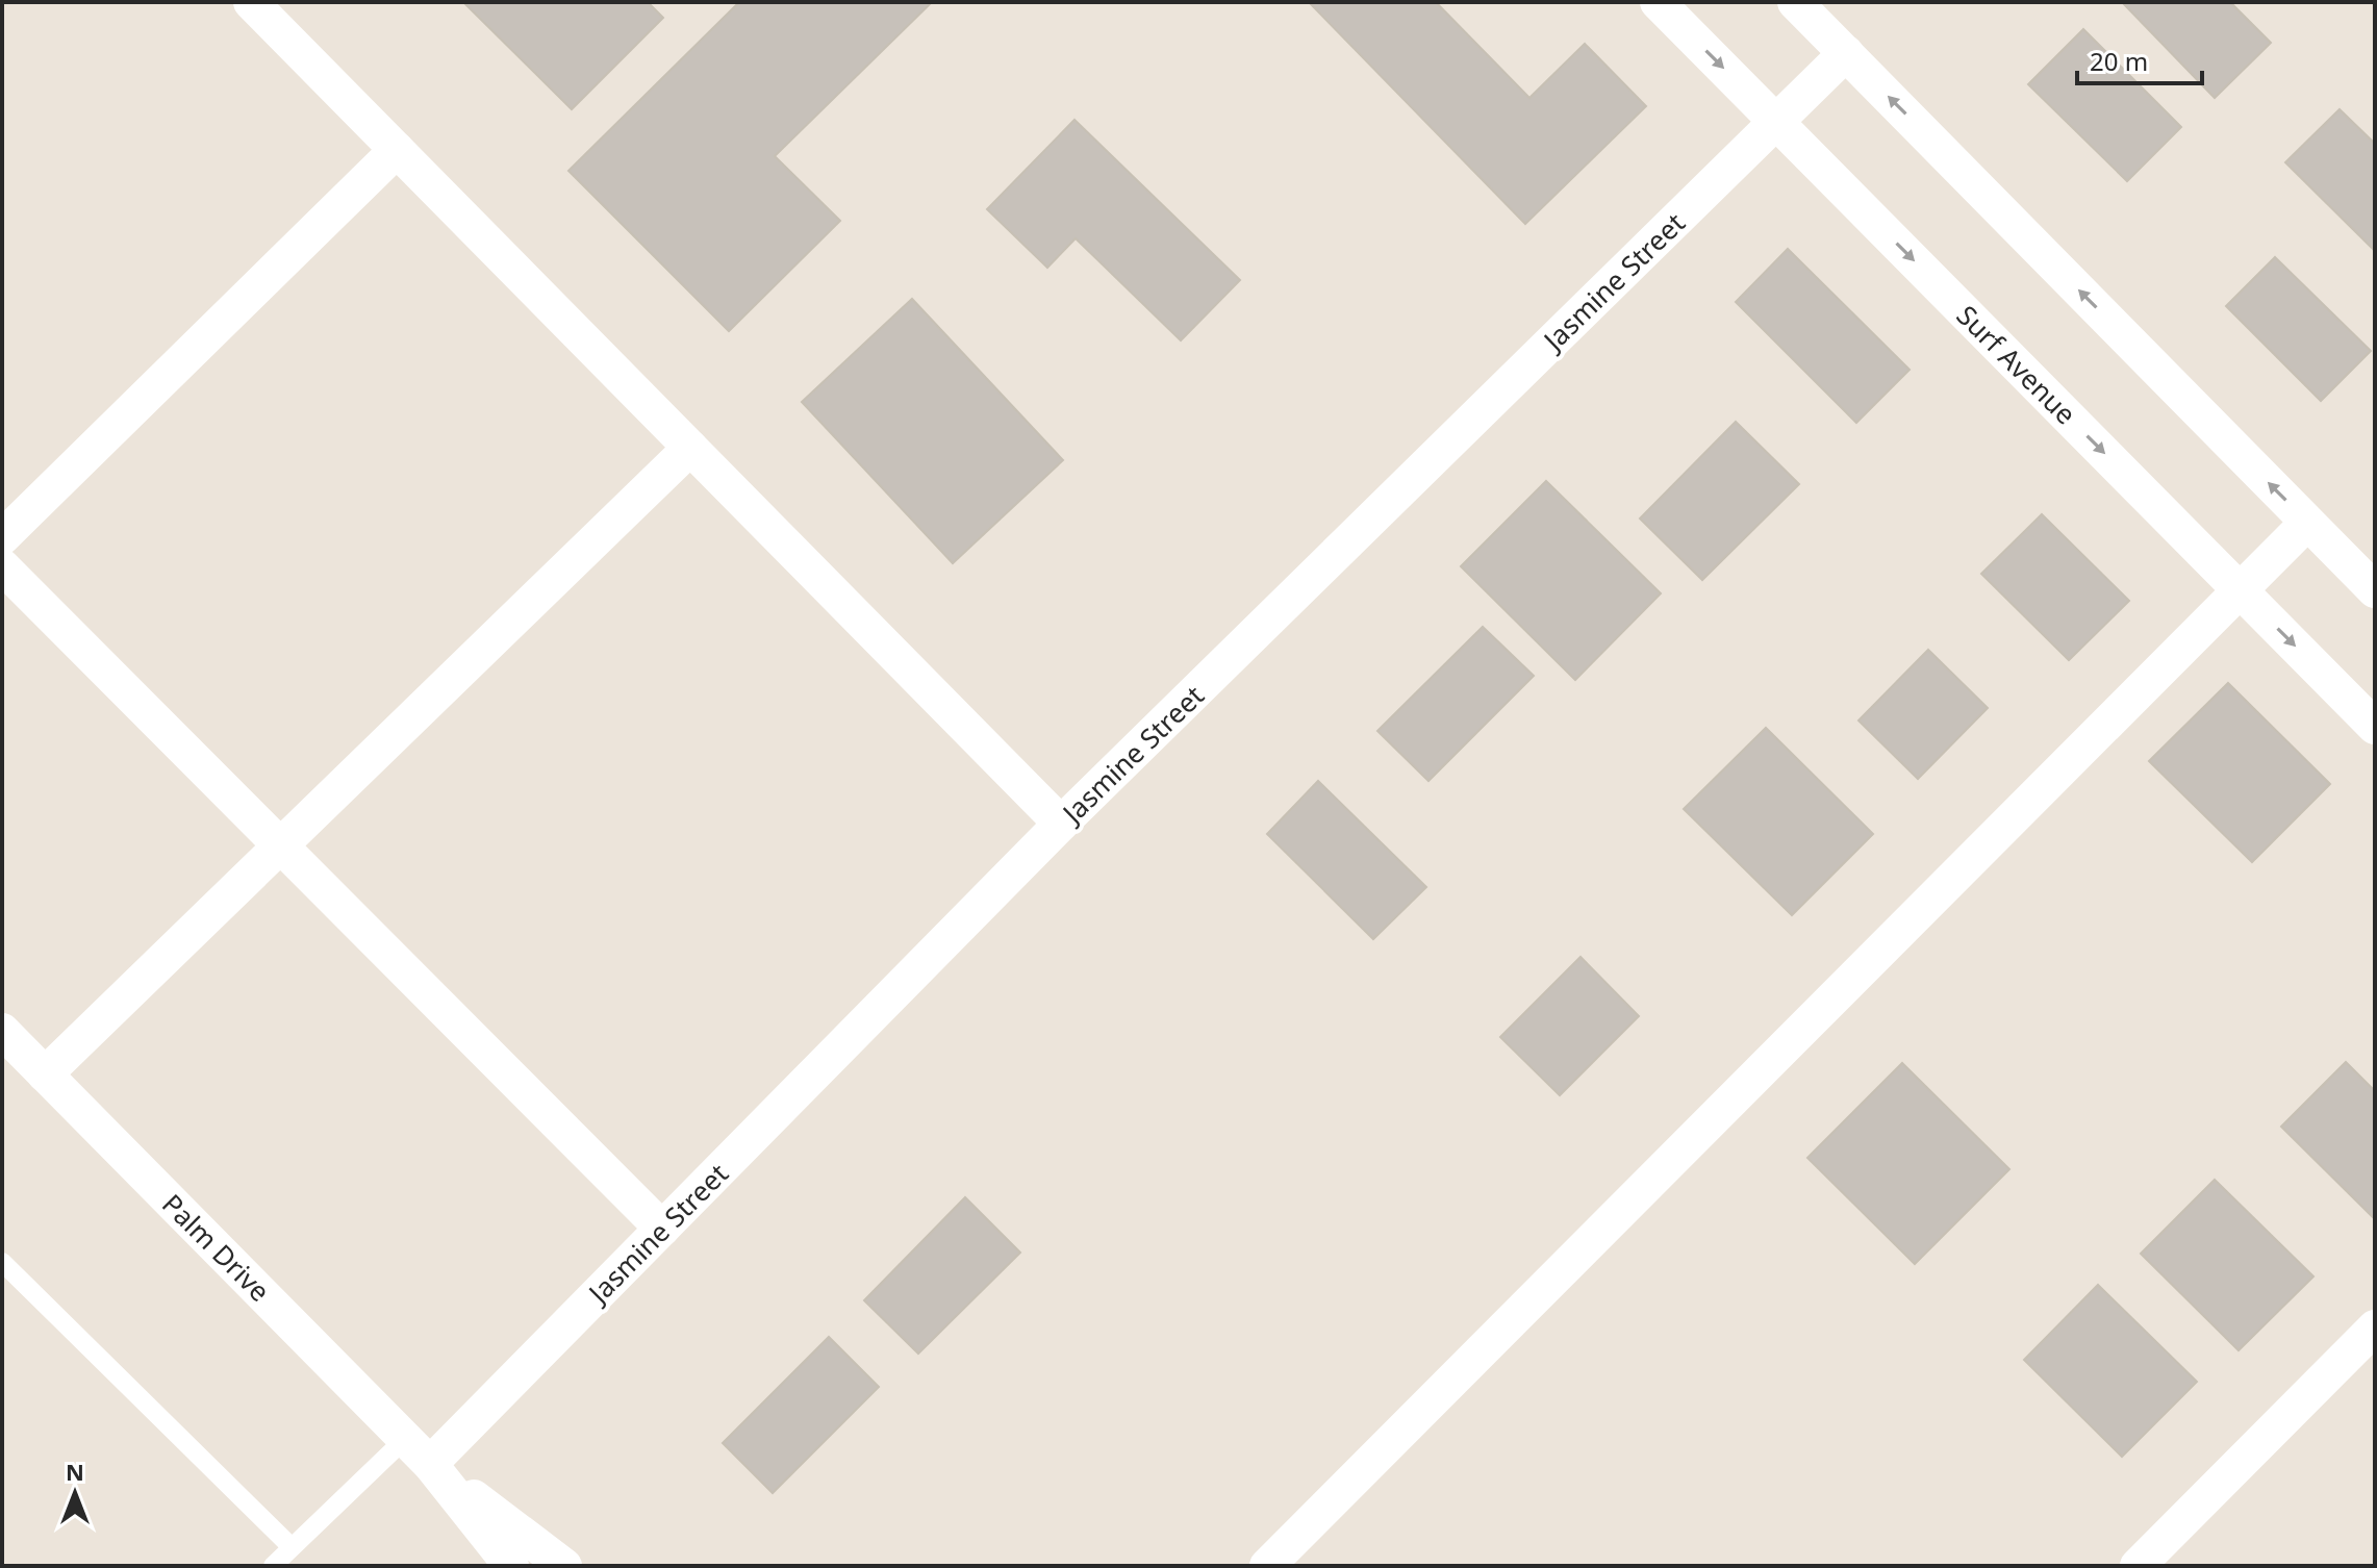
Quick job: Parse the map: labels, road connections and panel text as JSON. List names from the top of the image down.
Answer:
{
  "streets": {
    "street": ["Jasmine Street", "Surf Avenue", "Palm Drive"]
  },
  "crossings": [
    ["Jasmine Street", "Surf Avenue"],
    ["Jasmine Street", "Palm Drive"]
  ],
  "scale_bar": "20 m",
  "north": "top"
}
